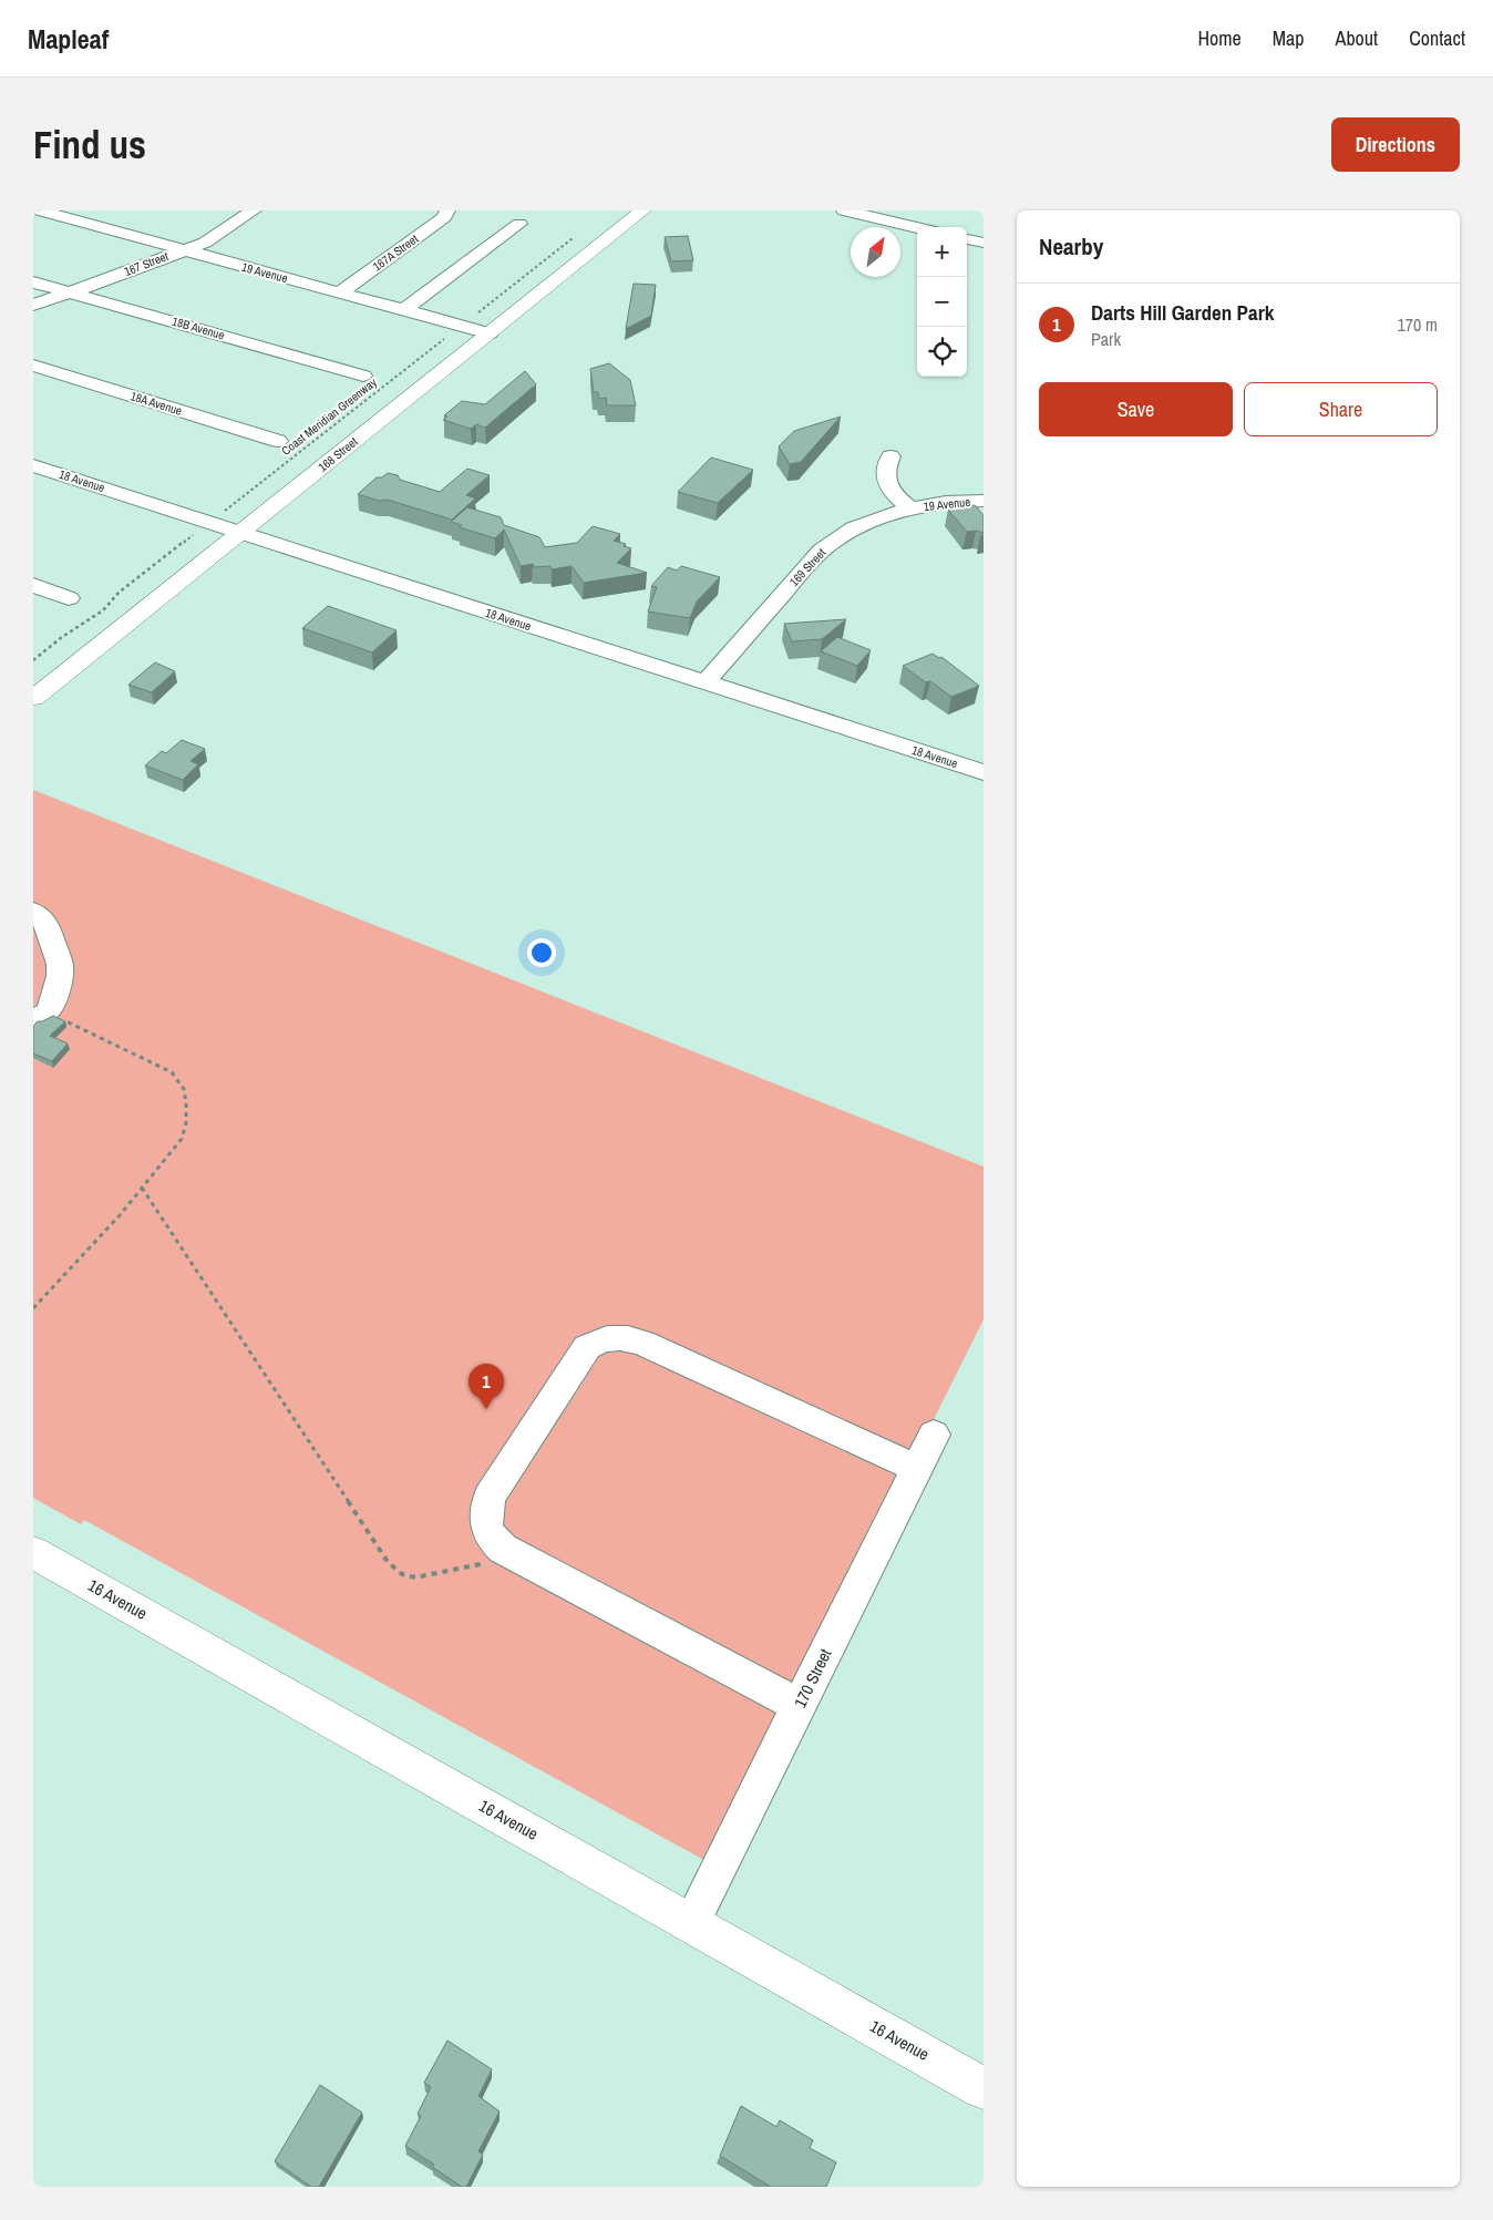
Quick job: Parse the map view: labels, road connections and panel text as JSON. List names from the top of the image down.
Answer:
{
  "streets": {
    "main road": ["168 Street", "16 Avenue"],
    "street": [
      "167A Street",
      "167 Street",
      "19 Avenue",
      "18B Avenue",
      "18A Avenue",
      "18 Avenue",
      "169 Street",
      "170 Street"
    ],
    "path": ["Coast Meridian Greenway"]
  },
  "crossings": [
    ["167A Street", "19 Avenue"],
    ["167 Street", "19 Avenue"],
    ["167 Street", "18B Avenue"],
    ["19 Avenue", "168 Street"],
    ["19 Avenue", "169 Street"],
    ["168 Street", "18 Avenue"],
    ["18 Avenue", "169 Street"],
    ["16 Avenue", "170 Street"]
  ],
  "north": "top right",
  "page": {
    "header": "Mapleaf",
    "nav": [
      "Home",
      "Map",
      "About",
      "Contact"
    ],
    "buttons": [
      "Directions",
      ["Save", "Share"]
    ],
    "title": "Find us",
    "heading": "Nearby",
    "map_buttons": ["+", "−"],
    "list": [
      {
        "mark": "1",
        "name": "Darts Hill Garden Park",
        "note": "Park",
        "value": "170 m"
      }
    ],
    "pins": "1"
  }
}
